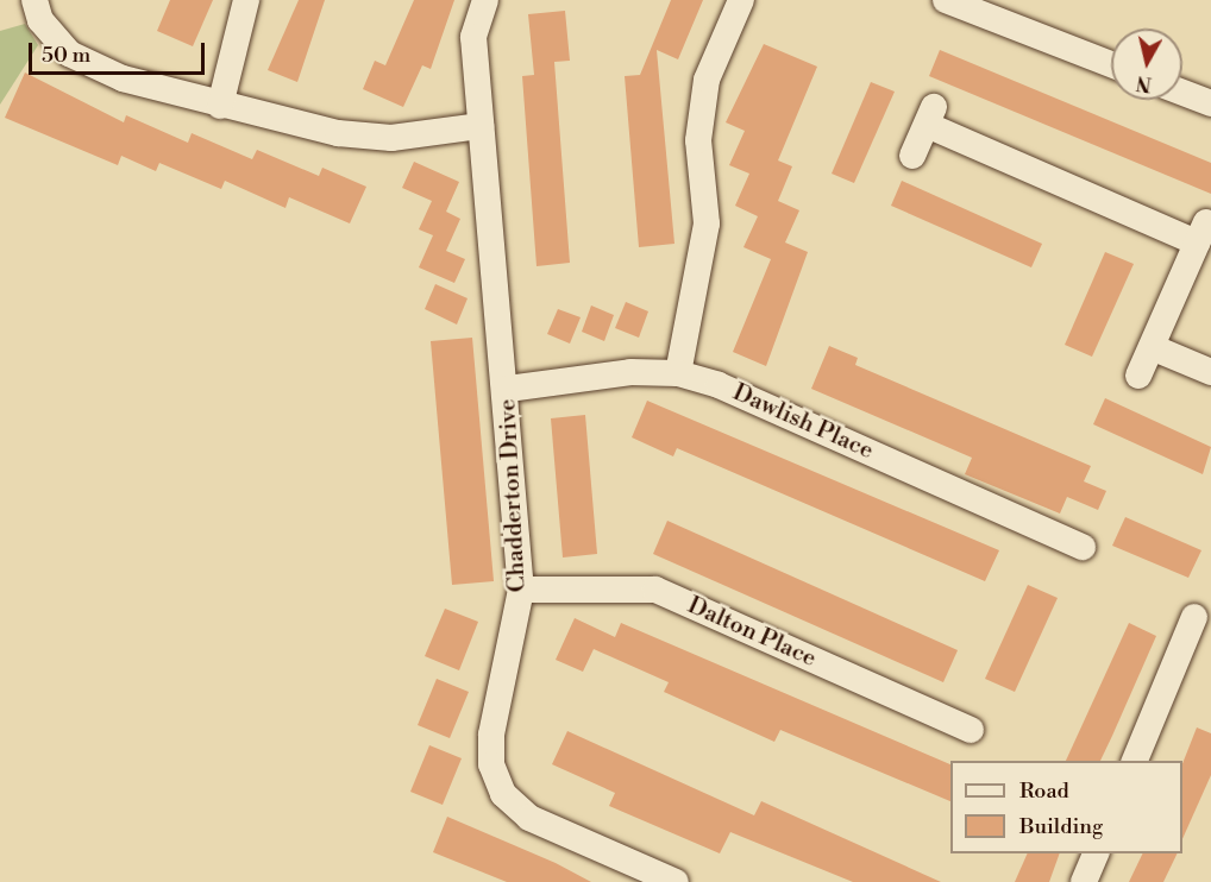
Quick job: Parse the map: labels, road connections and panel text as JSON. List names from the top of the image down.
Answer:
{
  "streets": {
    "street": ["Dawlish Place", "Chadderton Drive", "Dalton Place"]
  },
  "crossings": [
    ["Dawlish Place", "Chadderton Drive"],
    ["Chadderton Drive", "Dalton Place"]
  ],
  "legend": ["Road", "Building"],
  "scale_bar": "50 m",
  "north": "bottom"
}
